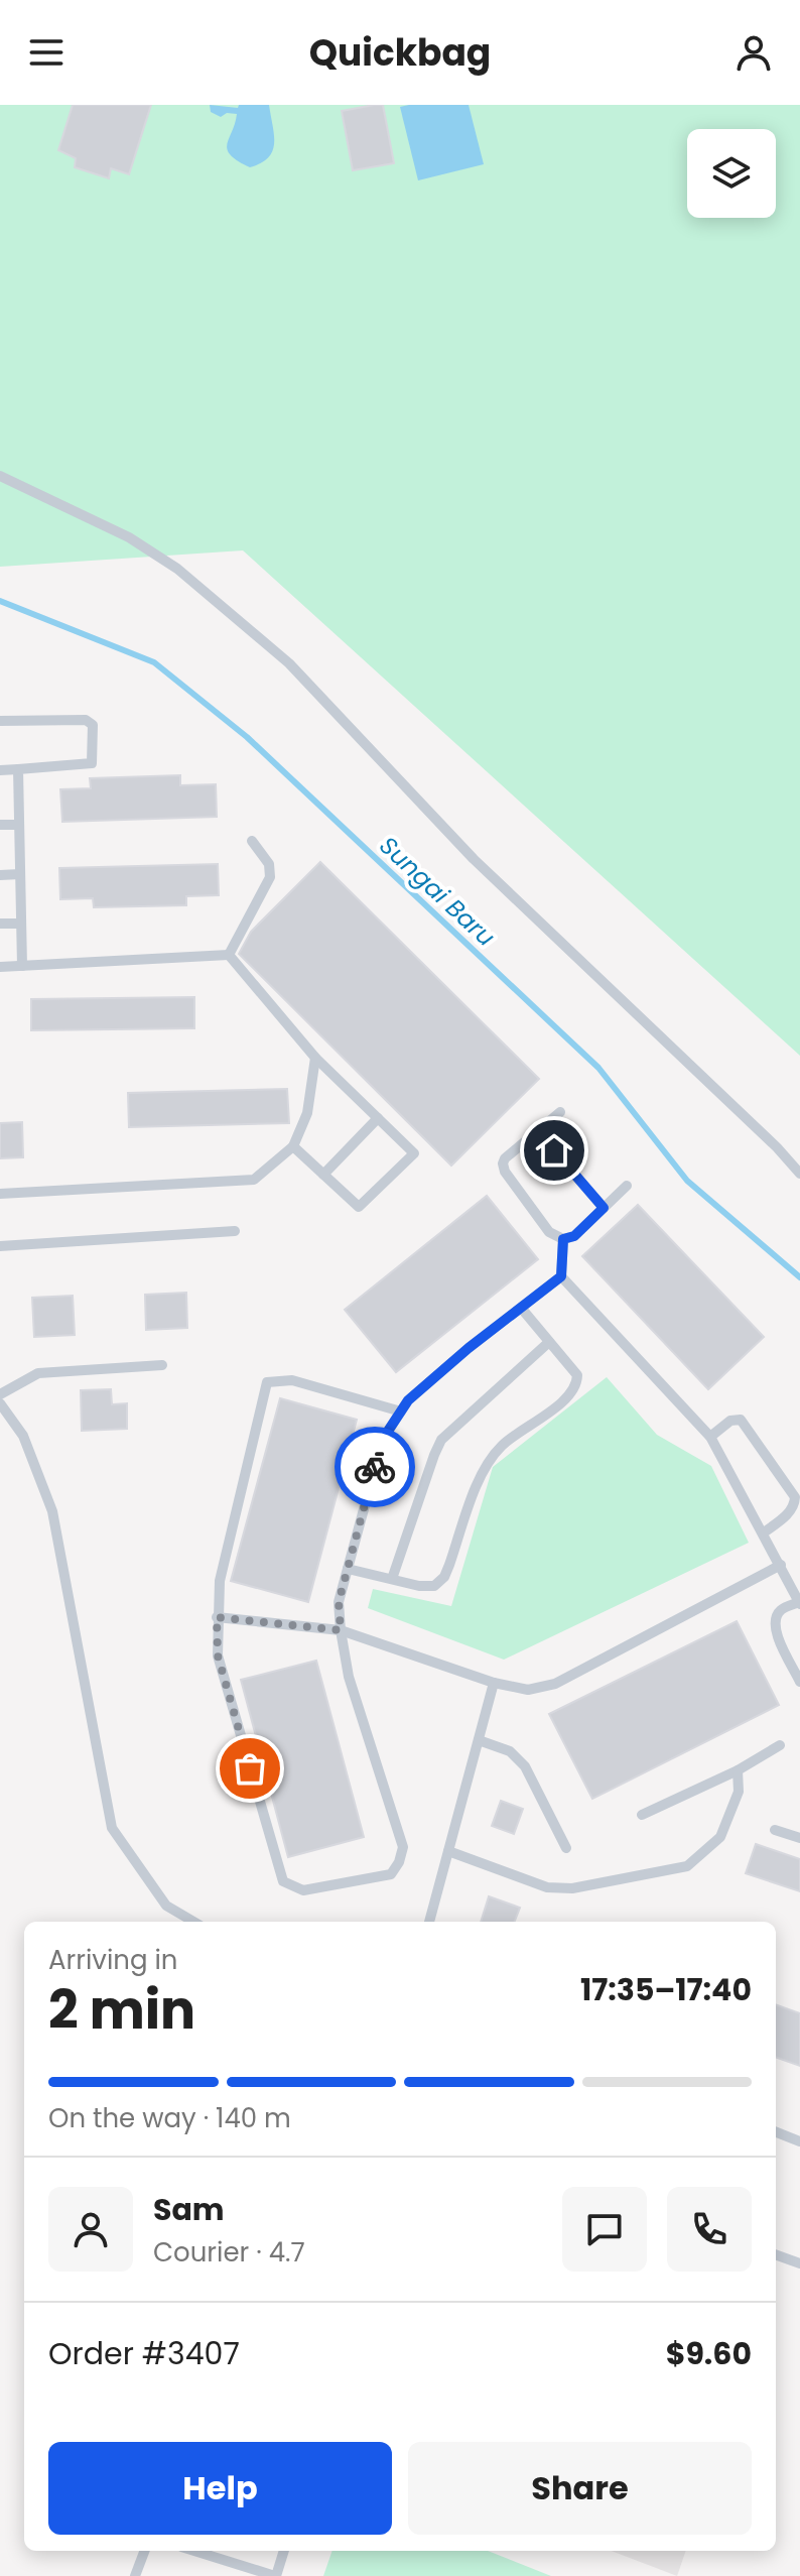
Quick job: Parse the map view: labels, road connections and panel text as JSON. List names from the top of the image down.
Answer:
{
  "water": ["Sungai Baru"],
  "page": {
    "header": "Quickbag",
    "heading": ["2 min", "Arriving in", "17:35–17:40"],
    "panel": [
      "Sam",
      "Courier · 4.7",
      "Order #3407",
      "$9.60"
    ],
    "bar": "On the way · 140 m",
    "buttons": ["Help", "Share"]
  }
}
